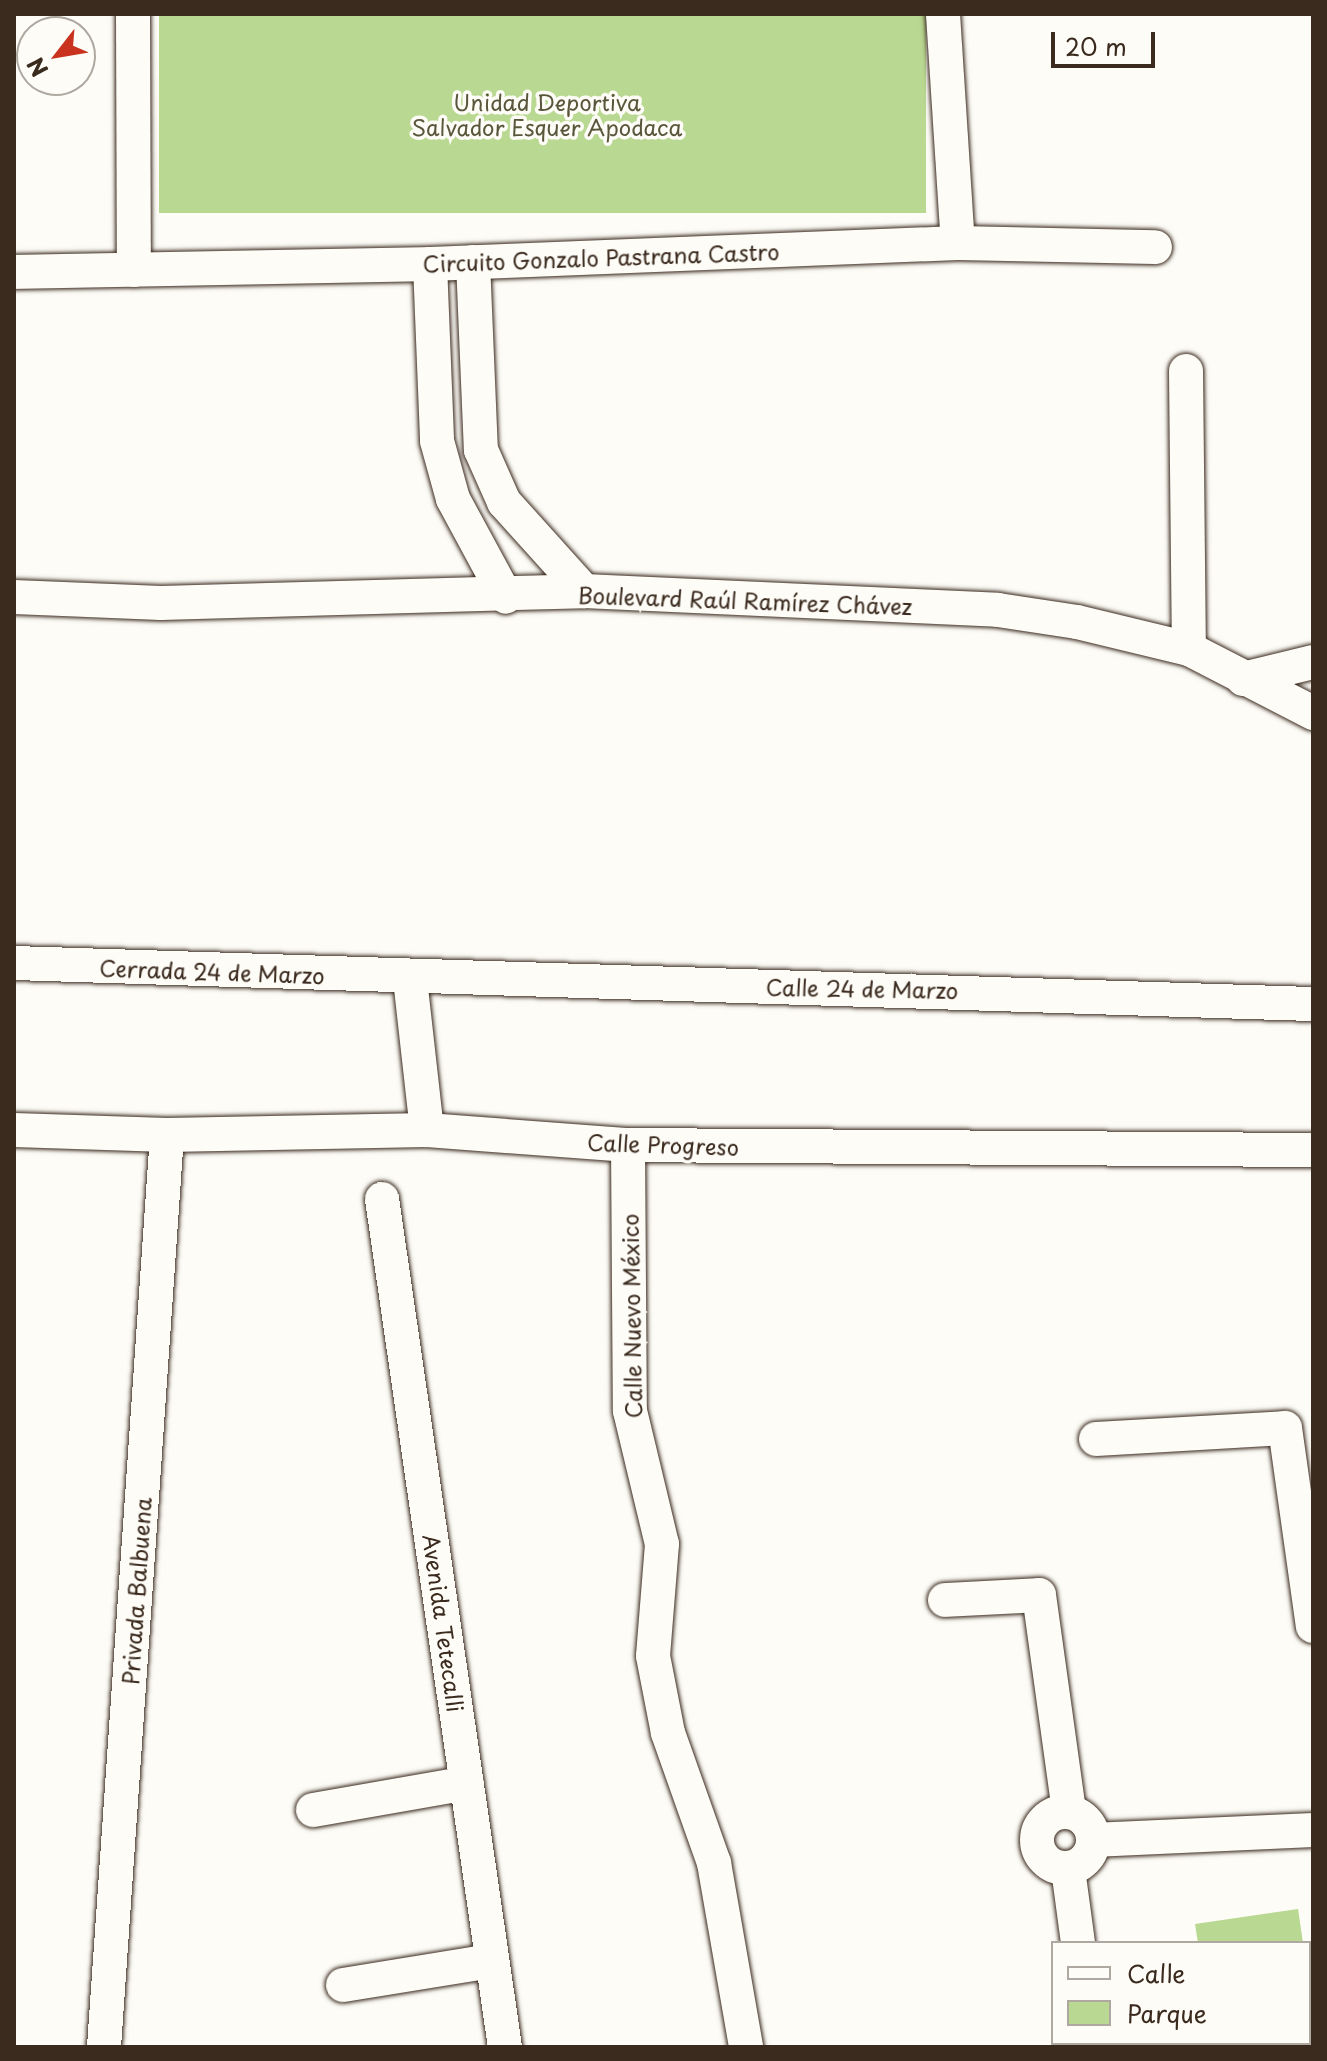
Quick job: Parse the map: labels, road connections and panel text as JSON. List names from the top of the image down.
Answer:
{
  "streets": {
    "street": [
      "Circuito Gonzalo Pastrana Castro",
      "Boulevard Raúl Ramírez Chávez",
      "Cerrada 24 de Marzo",
      "Calle 24 de Marzo",
      "Calle Progreso",
      "Calle Nuevo México",
      "Privada Balbuena",
      "Avenida Tetecalli"
    ]
  },
  "crossings": [
    ["Cerrada 24 de Marzo", "Calle 24 de Marzo"],
    ["Calle Progreso", "Calle Nuevo México"],
    ["Calle Progreso", "Privada Balbuena"]
  ],
  "parks": ["Unidad Deportiva Salvador Esquer Apodaca"],
  "legend": ["Calle", "Parque"],
  "scale_bar": "20 m",
  "north": "bottom left"
}
